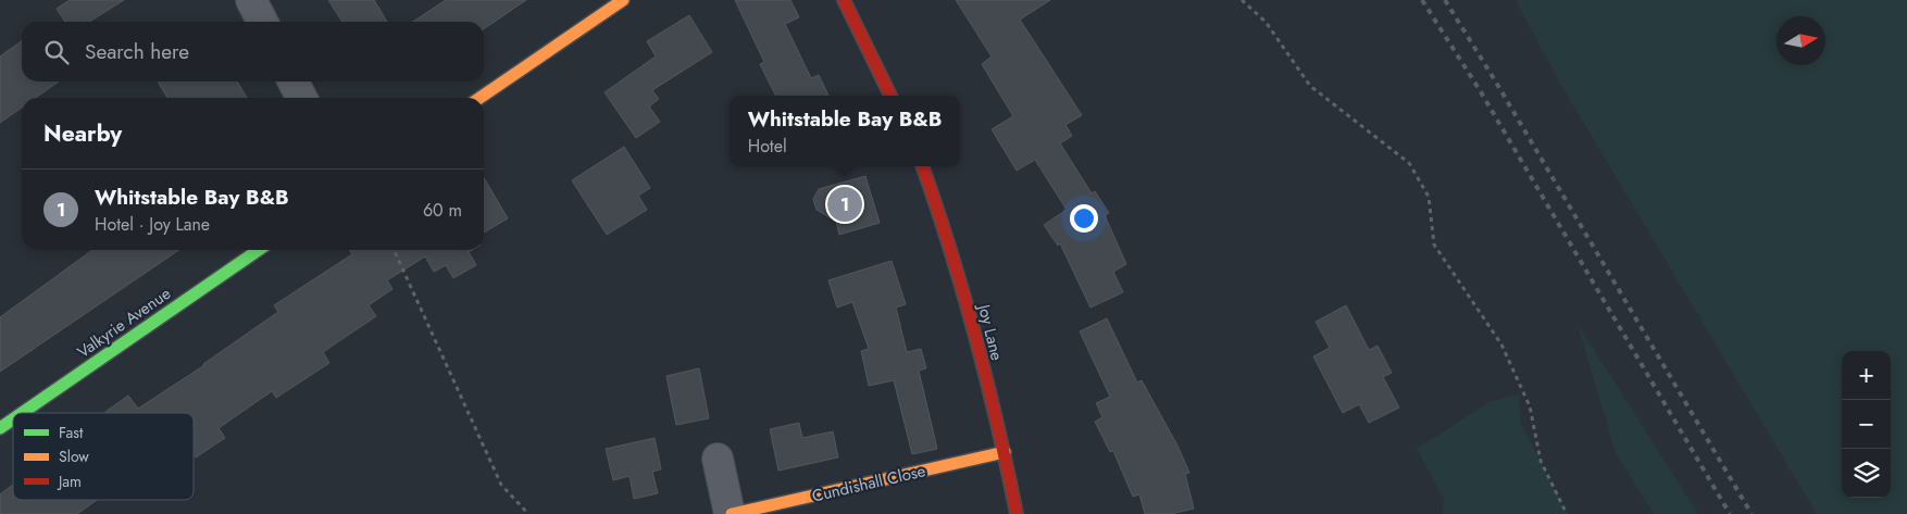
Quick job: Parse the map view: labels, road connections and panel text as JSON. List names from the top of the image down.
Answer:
{
  "streets": {
    "street": ["Valkyrie Avenue", "Joy Lane", "Cundishall Close"]
  },
  "crossings": [
    ["Joy Lane", "Cundishall Close"]
  ],
  "legend": ["Fast", "Slow", "Jam"],
  "north": "right",
  "page": {
    "search": "Search here",
    "popup": ["Whitstable Bay B&B", "Hotel"],
    "heading": "Nearby",
    "list": [
      {
        "mark": "1",
        "name": "Whitstable Bay B&B",
        "note": "Hotel · Joy Lane",
        "value": "60 m"
      }
    ],
    "pins": "1",
    "map_buttons": ["+", "−"]
  }
}
